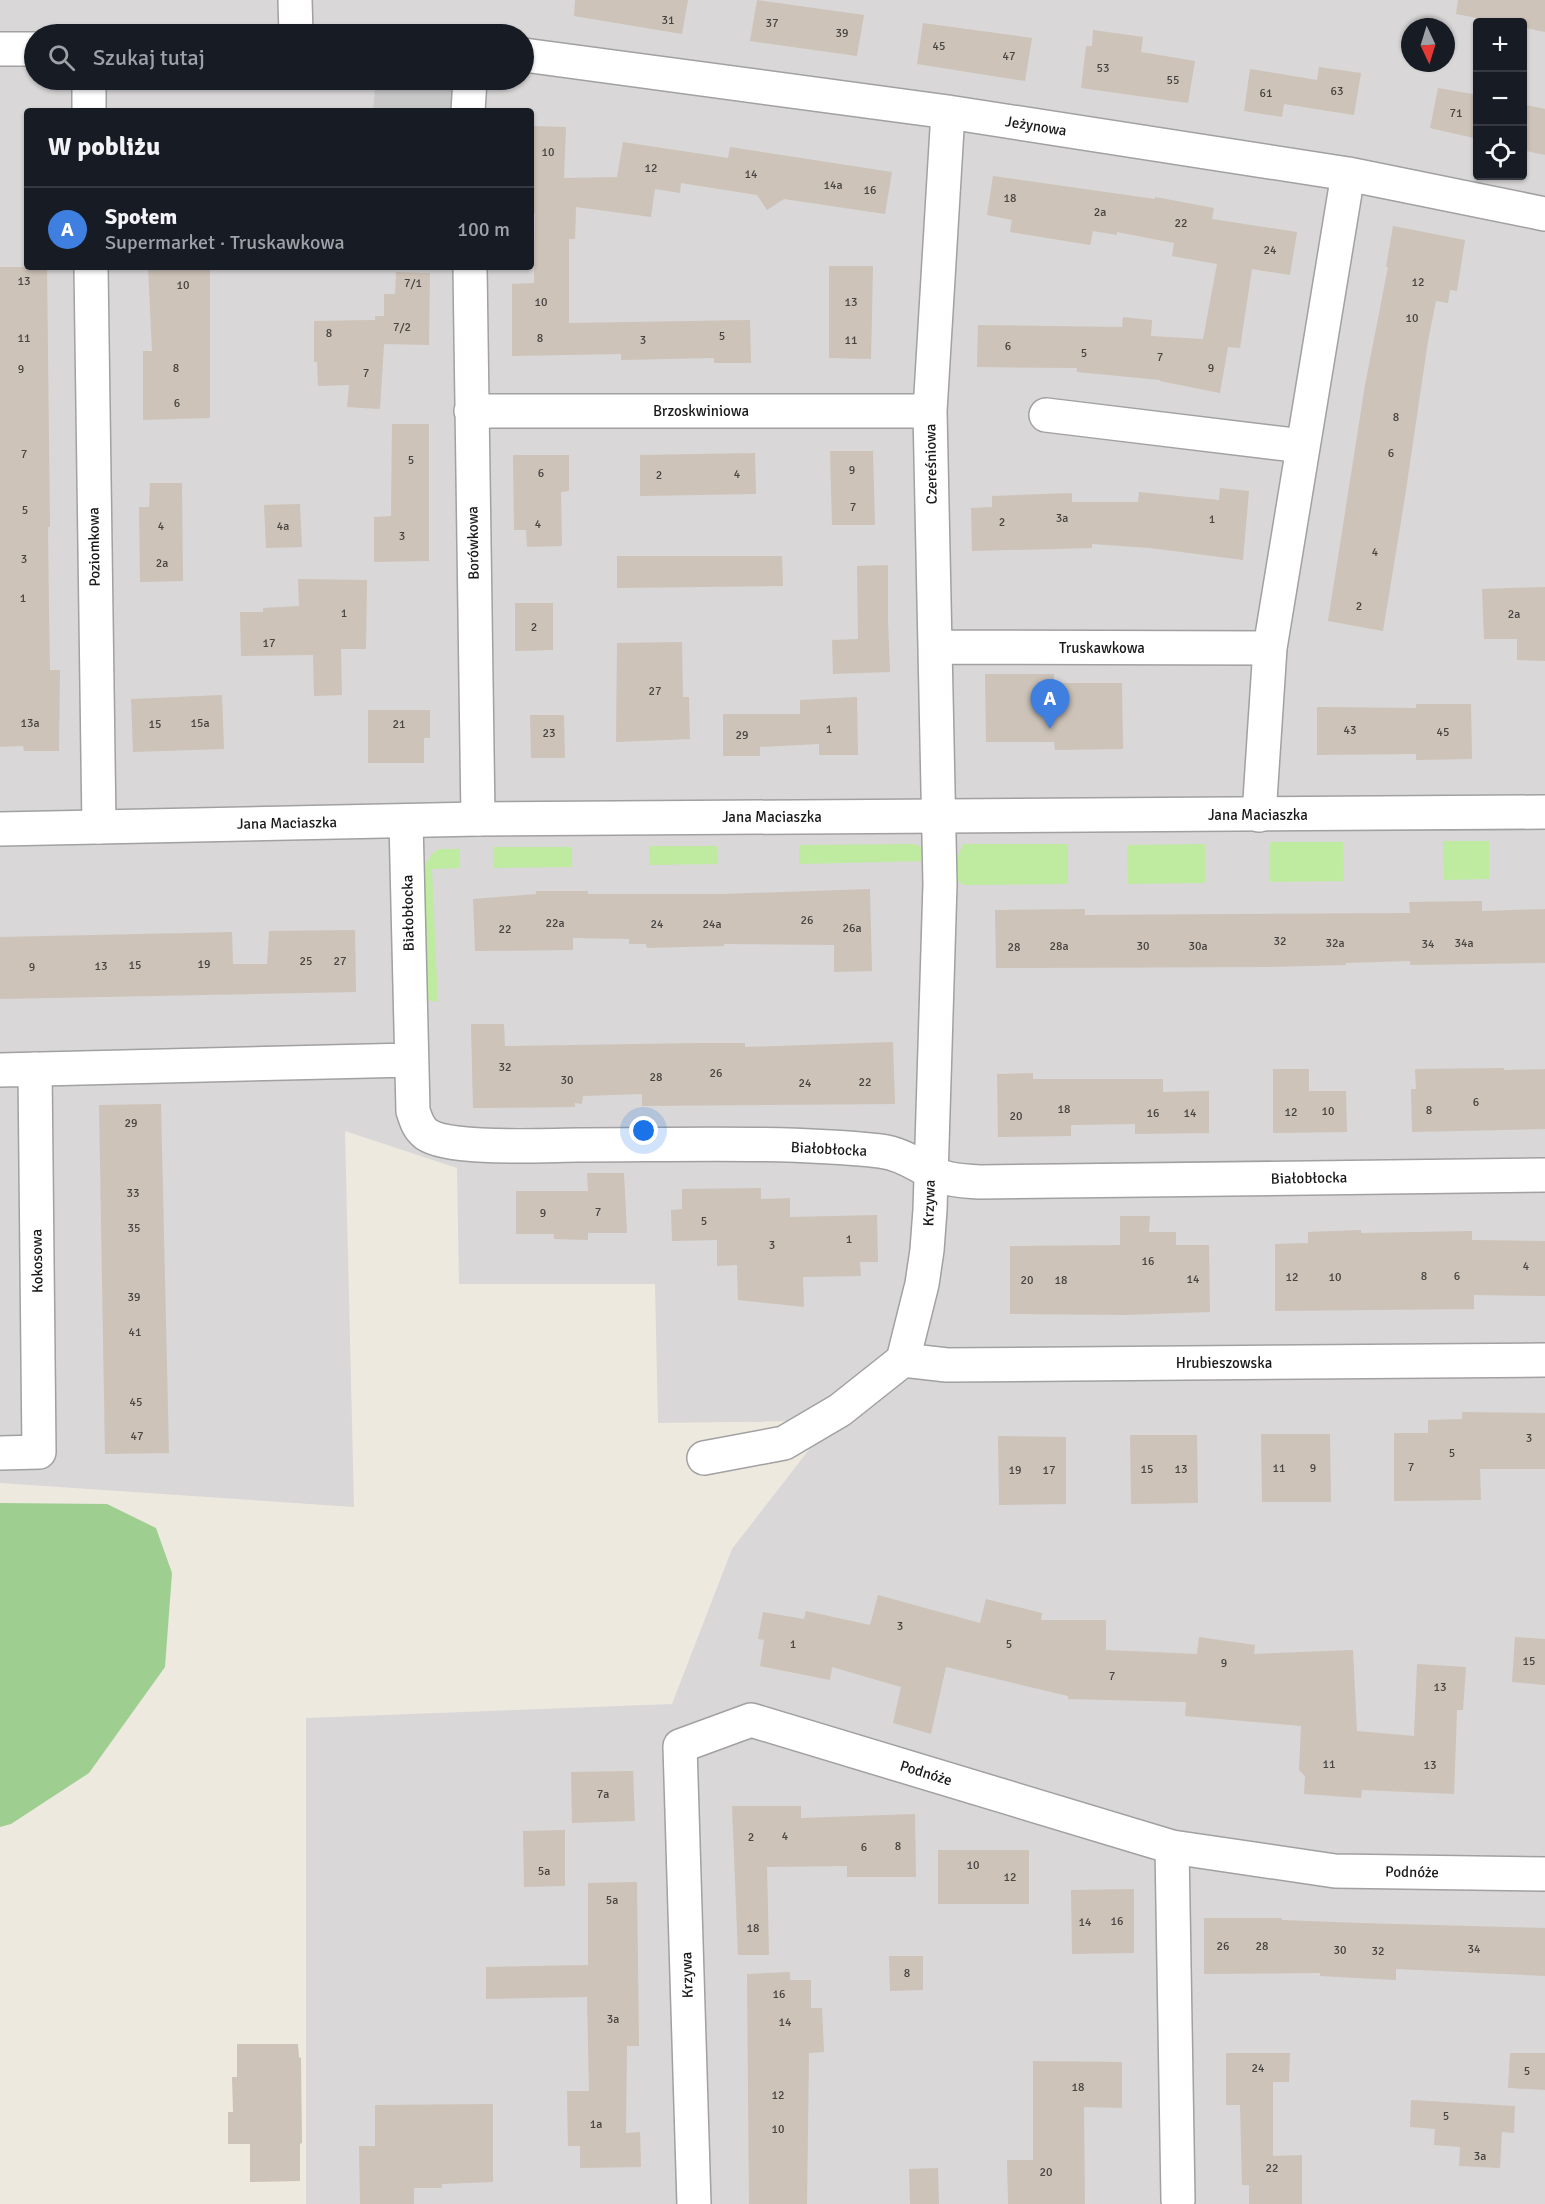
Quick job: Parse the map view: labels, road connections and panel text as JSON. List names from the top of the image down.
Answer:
{
  "streets": {
    "street": [
      "Jeżynowa",
      "Brzoskwiniowa",
      "Czereśniowa",
      "Borówkowa",
      "Poziomkowa",
      "Truskawkowa",
      "Jana Maciaszka",
      "Białobłocka",
      "Krzywa",
      "Kokosowa",
      "Hrubieszowska",
      "Podnóże"
    ]
  },
  "crossings": [
    ["Jeżynowa", "Czereśniowa"],
    ["Brzoskwiniowa", "Czereśniowa"],
    ["Brzoskwiniowa", "Borówkowa"],
    ["Czereśniowa", "Truskawkowa"],
    ["Czereśniowa", "Jana Maciaszka"],
    ["Czereśniowa", "Krzywa"],
    ["Borówkowa", "Jana Maciaszka"],
    ["Poziomkowa", "Jana Maciaszka"],
    ["Jana Maciaszka", "Białobłocka"],
    ["Jana Maciaszka", "Krzywa"],
    ["Białobłocka", "Krzywa"],
    ["Krzywa", "Hrubieszowska"],
    ["Krzywa", "Podnóże"]
  ],
  "house_numbers": [
    "31",
    "37",
    "39",
    "45",
    "47",
    "53",
    "55",
    "63",
    "61",
    "71",
    "10",
    "12",
    "14",
    "14a",
    "16",
    "18",
    "2a",
    "22",
    "24",
    "13",
    "12",
    "7/1",
    "10",
    "10",
    "13",
    "10",
    "7/2",
    "8",
    "5",
    "11",
    "8",
    "3",
    "11",
    "6",
    "5",
    "7",
    "8",
    "9",
    "9",
    "7",
    "6",
    "8",
    "6",
    "7",
    "5",
    "9",
    "6",
    "4",
    "2",
    "7",
    "5",
    "3a",
    "1",
    "2",
    "4",
    "4",
    "4a",
    "3",
    "4",
    "3",
    "2a",
    "1",
    "2",
    "1",
    "2a",
    "2",
    "17",
    "27",
    "13a",
    "15a",
    "15",
    "21",
    "1",
    "43",
    "45",
    "23",
    "29",
    "26",
    "22a",
    "24",
    "24a",
    "26a",
    "22",
    "32",
    "32a",
    "34a",
    "34",
    "28a",
    "30",
    "30a",
    "28",
    "25",
    "27",
    "19",
    "15",
    "13",
    "9",
    "32",
    "26",
    "28",
    "30",
    "22",
    "24",
    "6",
    "18",
    "8",
    "10",
    "12",
    "16",
    "14",
    "20",
    "29",
    "33",
    "7",
    "9",
    "5",
    "35",
    "1",
    "3",
    "16",
    "4",
    "8",
    "6",
    "12",
    "10",
    "14",
    "20",
    "18",
    "39",
    "41",
    "45",
    "47",
    "3",
    "5",
    "7",
    "11",
    "9",
    "15",
    "13",
    "19",
    "17",
    "3",
    "1",
    "5",
    "15",
    "9",
    "7",
    "13",
    "11",
    "13",
    "7a",
    "4",
    "2",
    "8",
    "6",
    "10",
    "5a",
    "12",
    "5a",
    "16",
    "14",
    "18",
    "26",
    "28",
    "34",
    "30",
    "32",
    "8",
    "16",
    "3a",
    "14",
    "24",
    "5",
    "18",
    "12",
    "5",
    "1a",
    "10",
    "3a",
    "22",
    "20"
  ],
  "north": "bottom",
  "page": {
    "map_buttons": ["+", "−"],
    "search": "Szukaj tutaj",
    "heading": "W pobliżu",
    "list": [
      {
        "mark": "A",
        "name": "Społem",
        "note": "Supermarket · Truskawkowa",
        "value": "100 m"
      }
    ],
    "pins": "A"
  }
}
